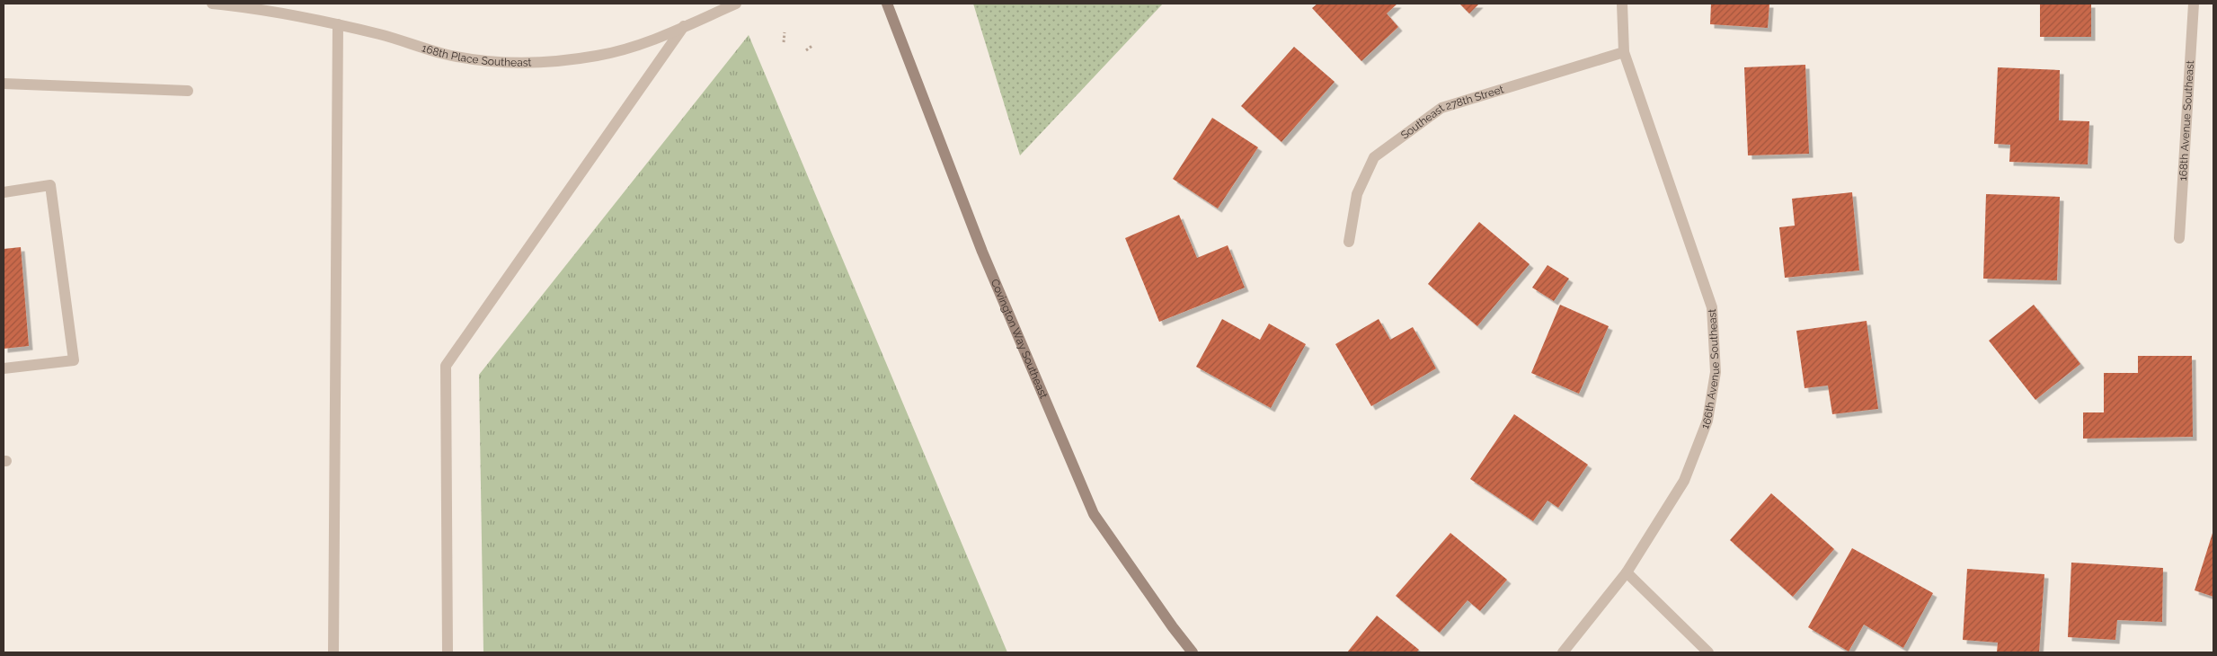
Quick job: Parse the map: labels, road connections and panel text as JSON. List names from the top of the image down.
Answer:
{
  "streets": {
    "street": [
      "168th Place Southeast",
      "Southeast 278th Street",
      "168th Avenue Southeast",
      "Covington Way Southeast",
      "166th Avenue Southeast"
    ]
  },
  "crossings": [
    ["Southeast 278th Street", "166th Avenue Southeast"]
  ]
}
